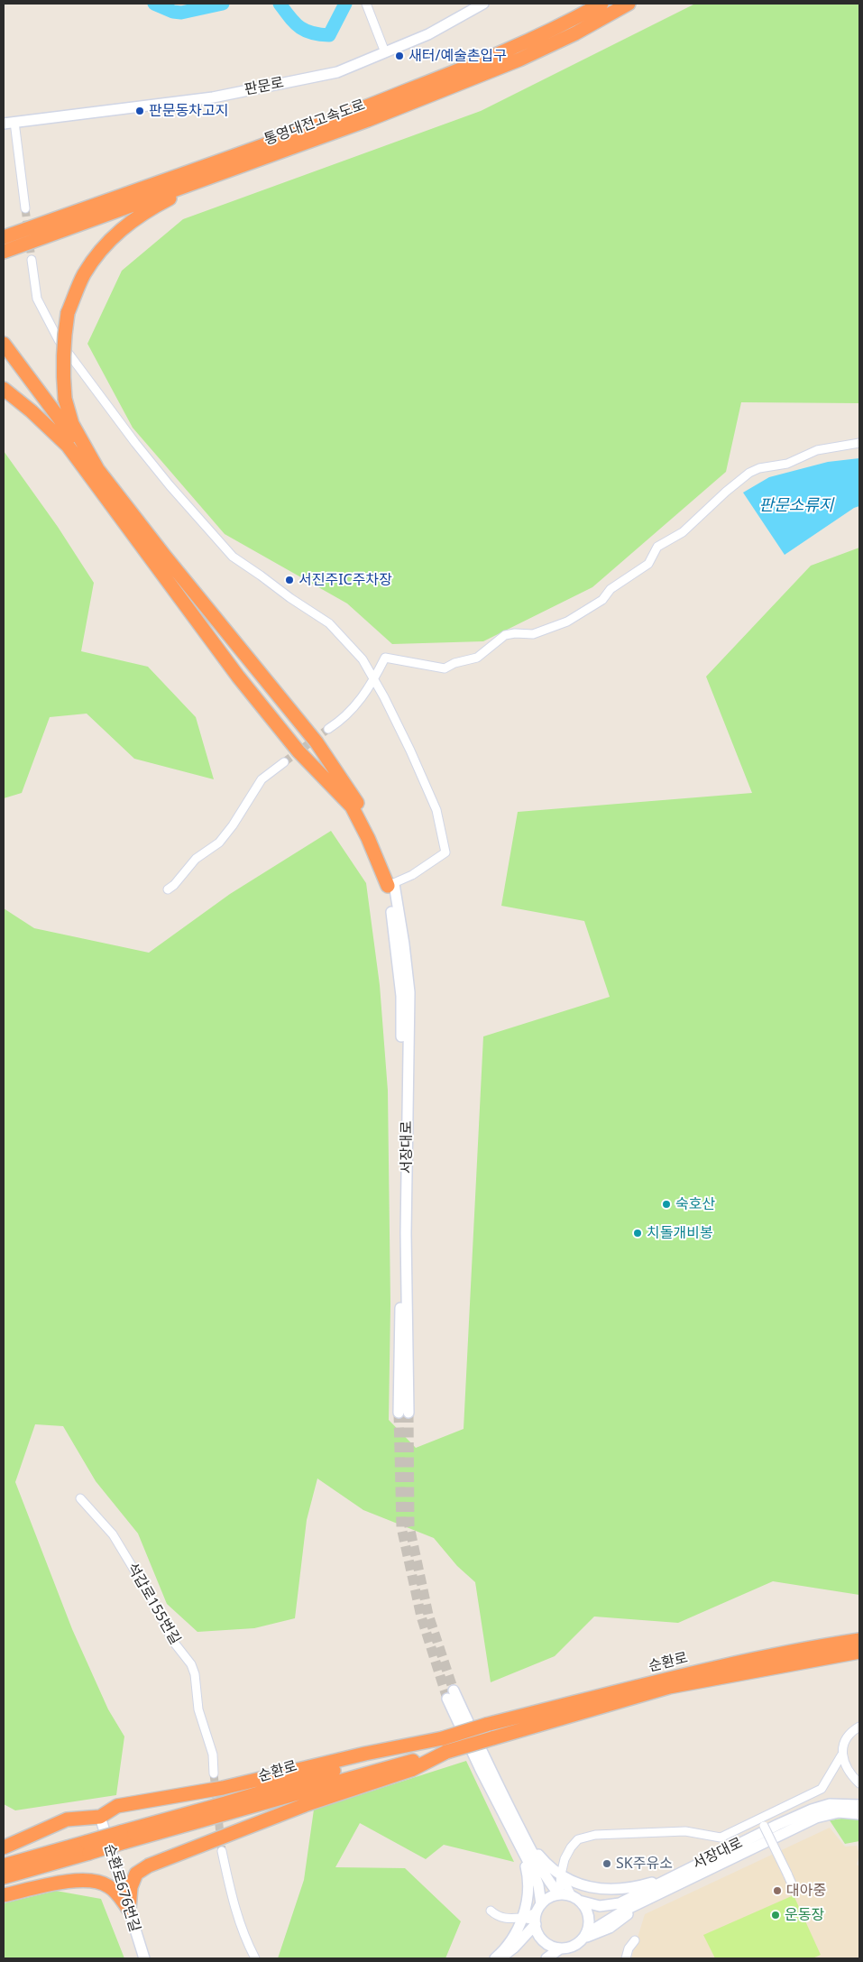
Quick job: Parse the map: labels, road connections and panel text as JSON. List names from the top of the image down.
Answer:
{
  "streets": {
    "highway": ["통영대전고속도로", "순환로"],
    "street": [
      "판문로",
      "서장대로",
      "석갑로155번길",
      "순환로676번길"
    ]
  },
  "water": ["판문소류지"],
  "places": [
    "새터/예술촌입구",
    "판문동차고지",
    "서진주IC주차장",
    "숙호산",
    "치돌개비봉",
    "SK주유소",
    "대아중",
    "운동장"
  ]
}
